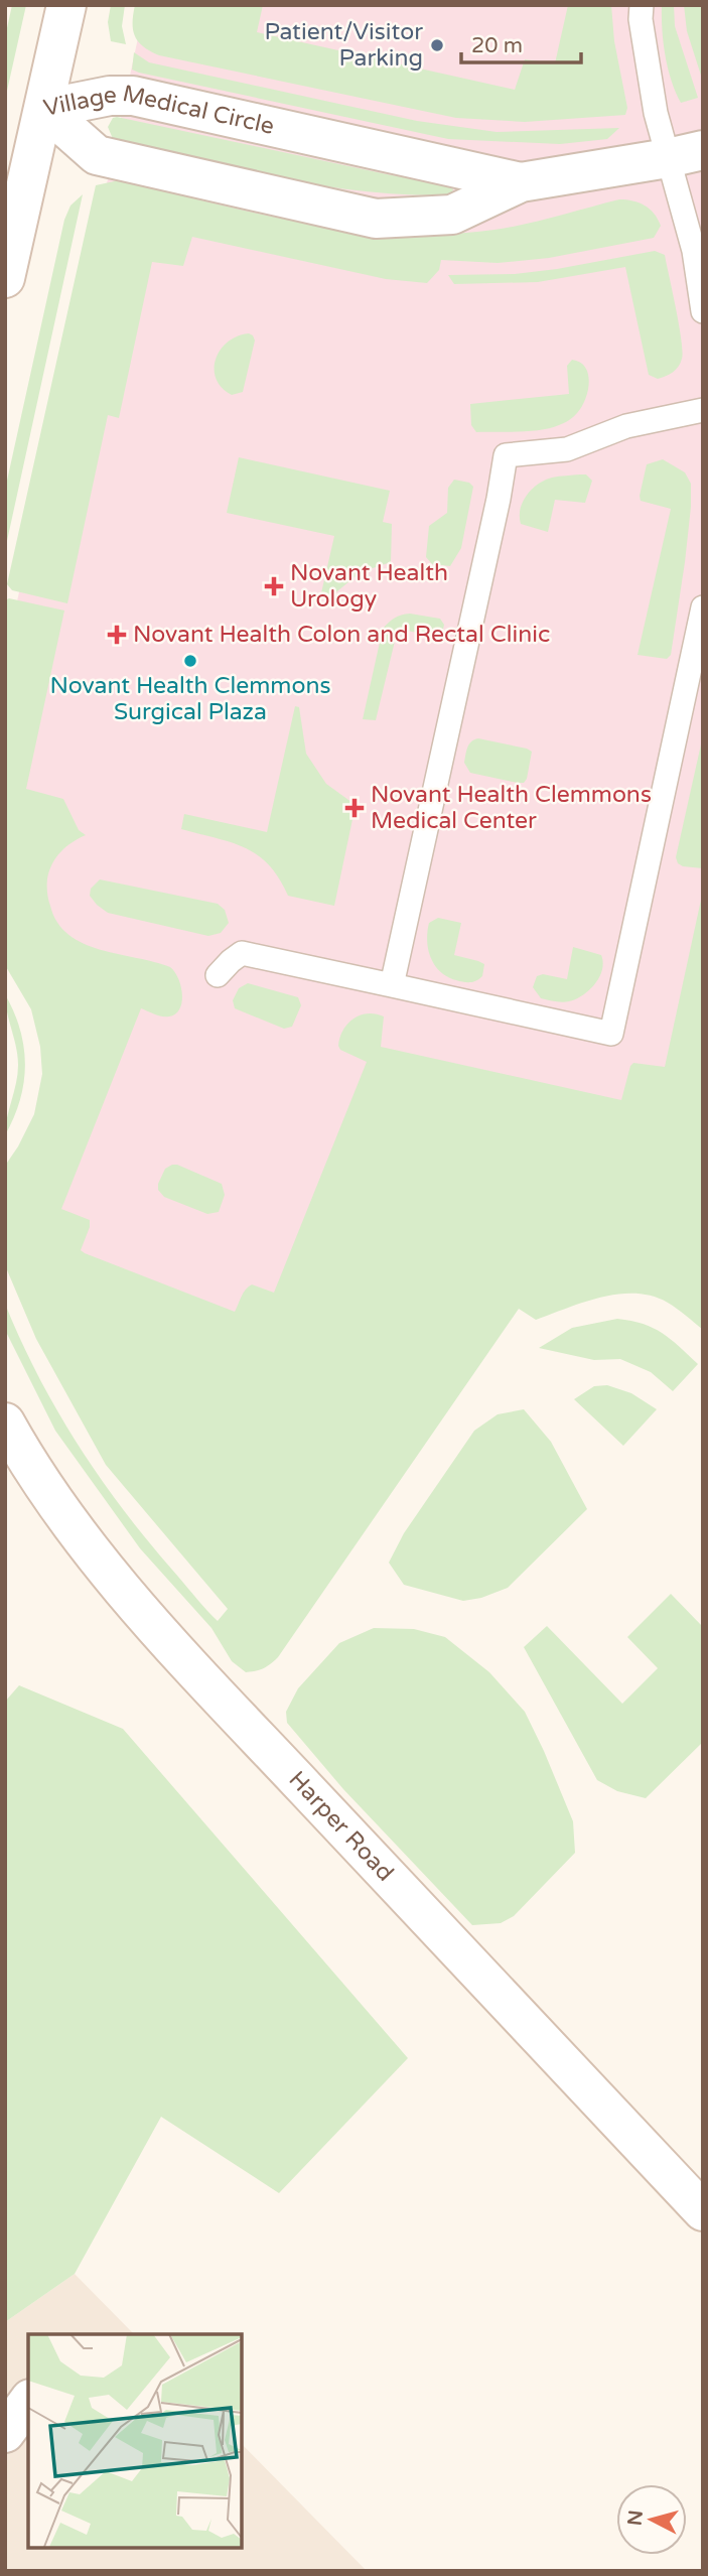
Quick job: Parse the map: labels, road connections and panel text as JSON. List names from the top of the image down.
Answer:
{
  "streets": {
    "street": ["Village Medical Circle", "Harper Road"]
  },
  "places": {
    "other": ["Patient/Visitor Parking", "Novant Health Clemmons Surgical Plaza"],
    "health": ["Novant Health Urology", "Novant Health Colon and Rectal Clinic", "Novant Health Clemmons Medical Center"]
  },
  "scale_bar": "20 m",
  "north": "left"
}
